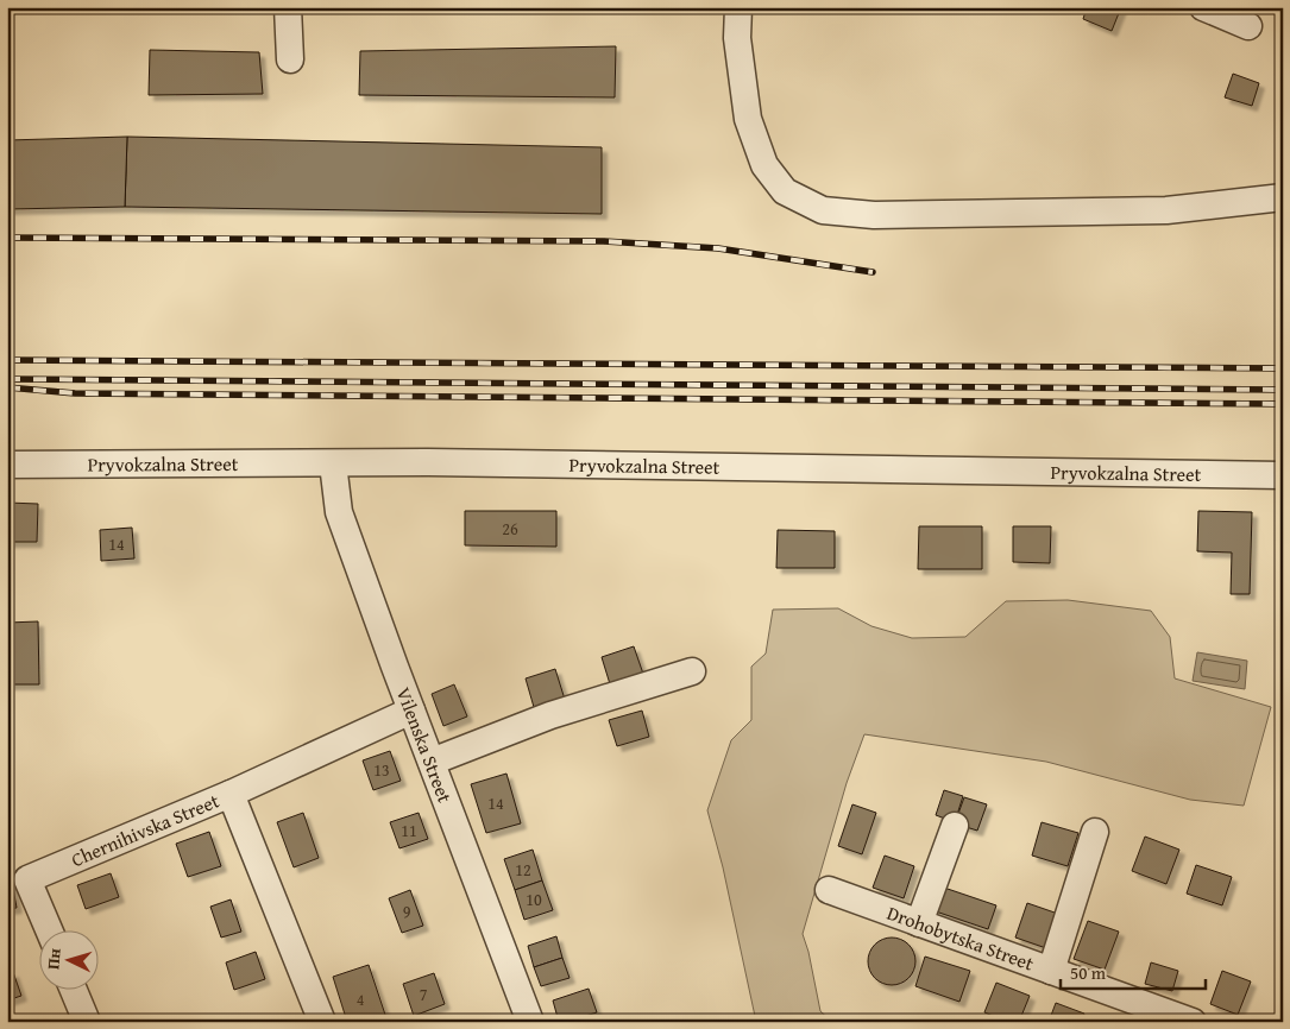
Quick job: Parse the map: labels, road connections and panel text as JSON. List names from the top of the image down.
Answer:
{
  "streets": {
    "street": [
      "Pryvokzalna Street",
      "Vilenska Street",
      "Chernihivska Street",
      "Drohobytska Street"
    ]
  },
  "crossings": [
    ["Pryvokzalna Street", "Vilenska Street"]
  ],
  "house_numbers": [
    "26",
    "14",
    "13",
    "14",
    "11",
    "12",
    "10",
    "9",
    "7",
    "4"
  ],
  "scale_bar": "50 m",
  "north": "left"
}
